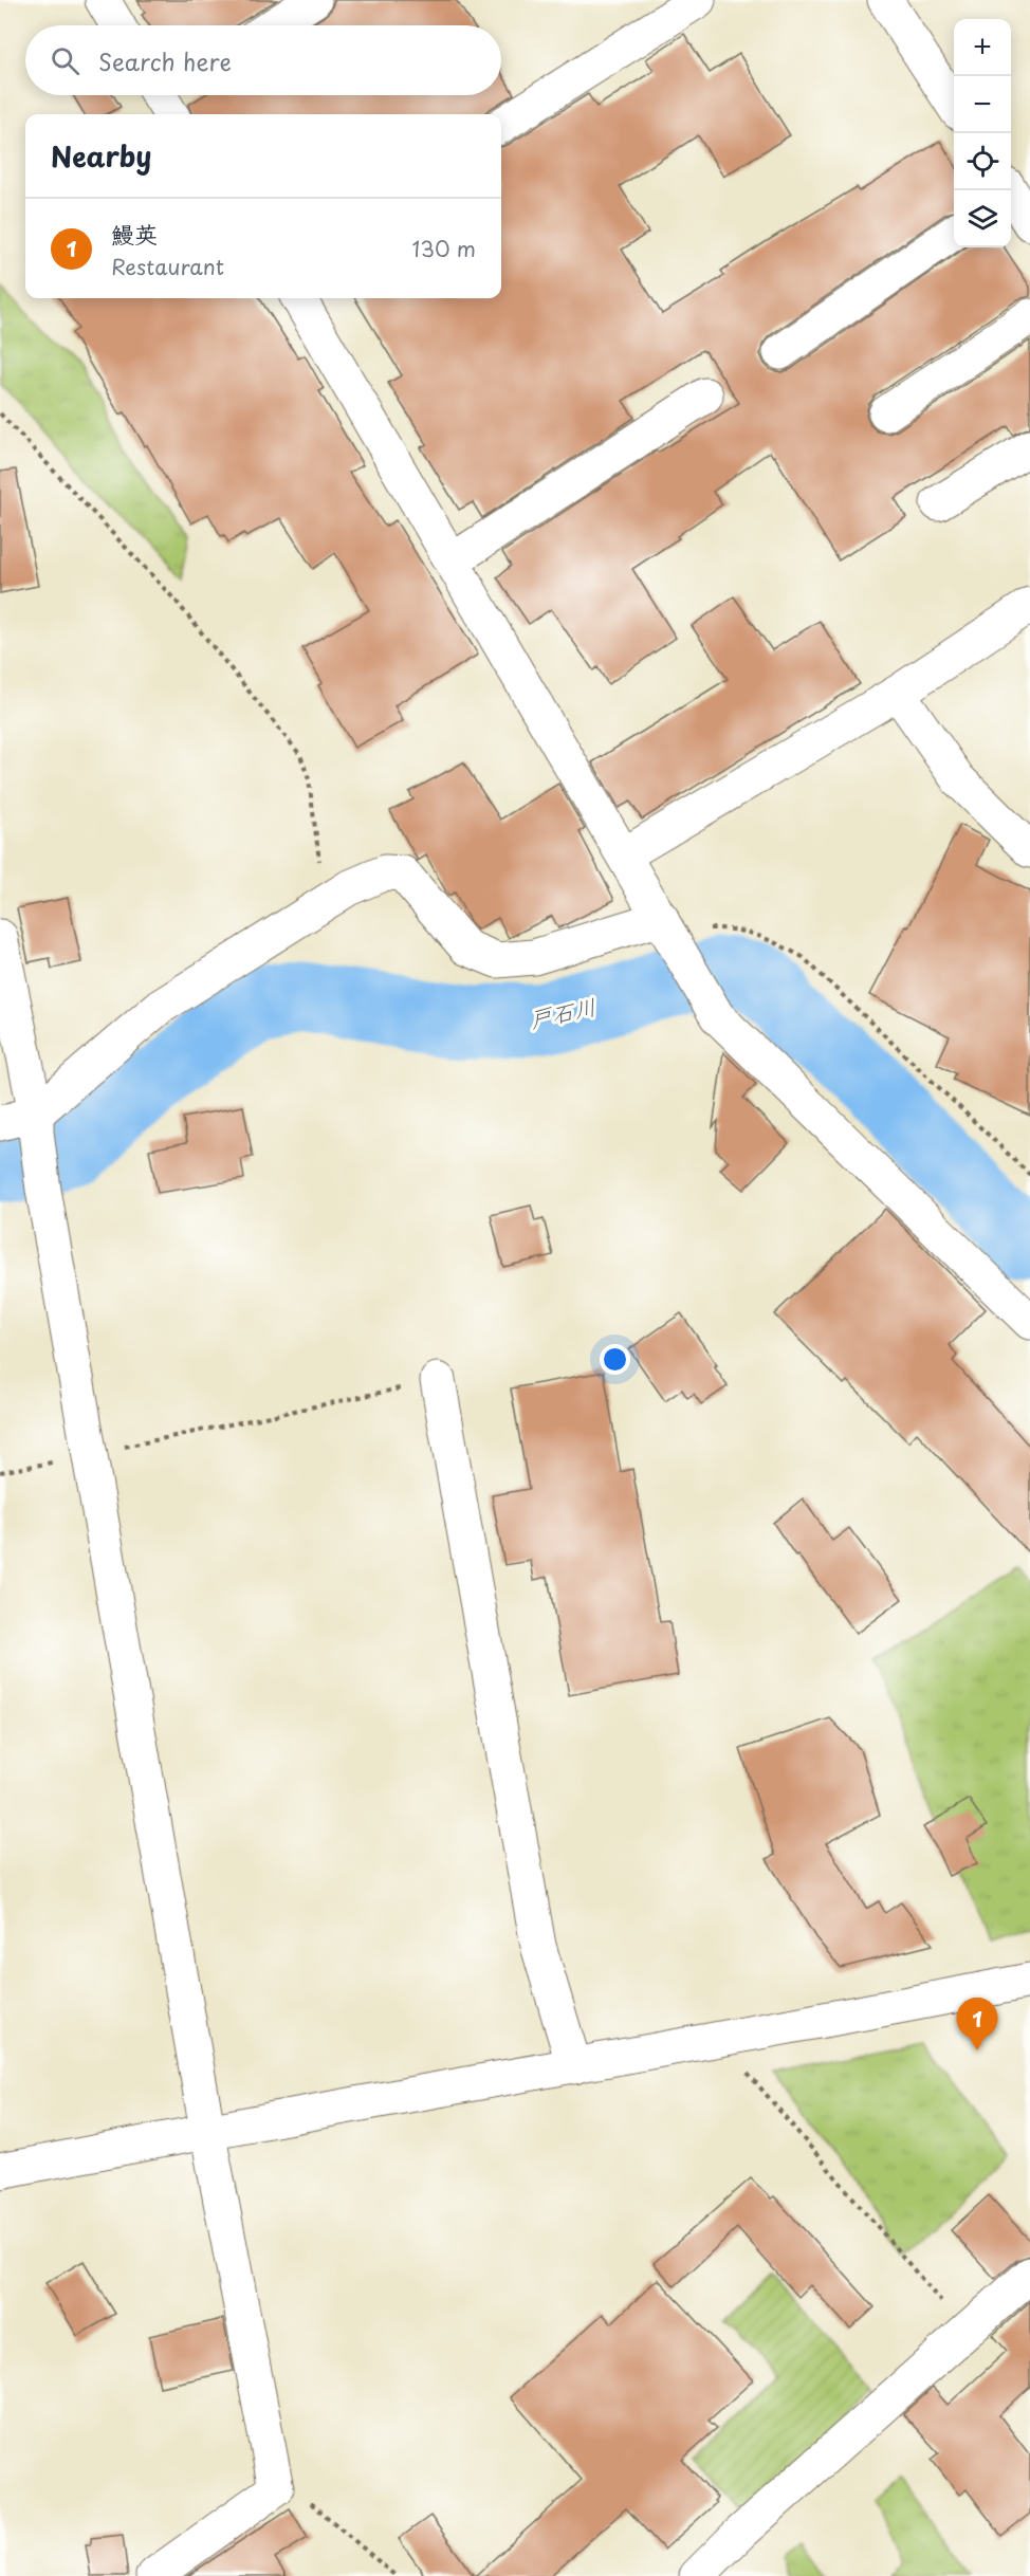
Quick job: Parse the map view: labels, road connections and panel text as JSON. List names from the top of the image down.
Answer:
{
  "water": ["戸石川"],
  "page": {
    "map_buttons": ["+", "−"],
    "search": "Search here",
    "heading": "Nearby",
    "list": [
      {
        "mark": "1",
        "name": "鰻英",
        "note": "Restaurant",
        "value": "130 m"
      }
    ],
    "pins": "1"
  }
}
